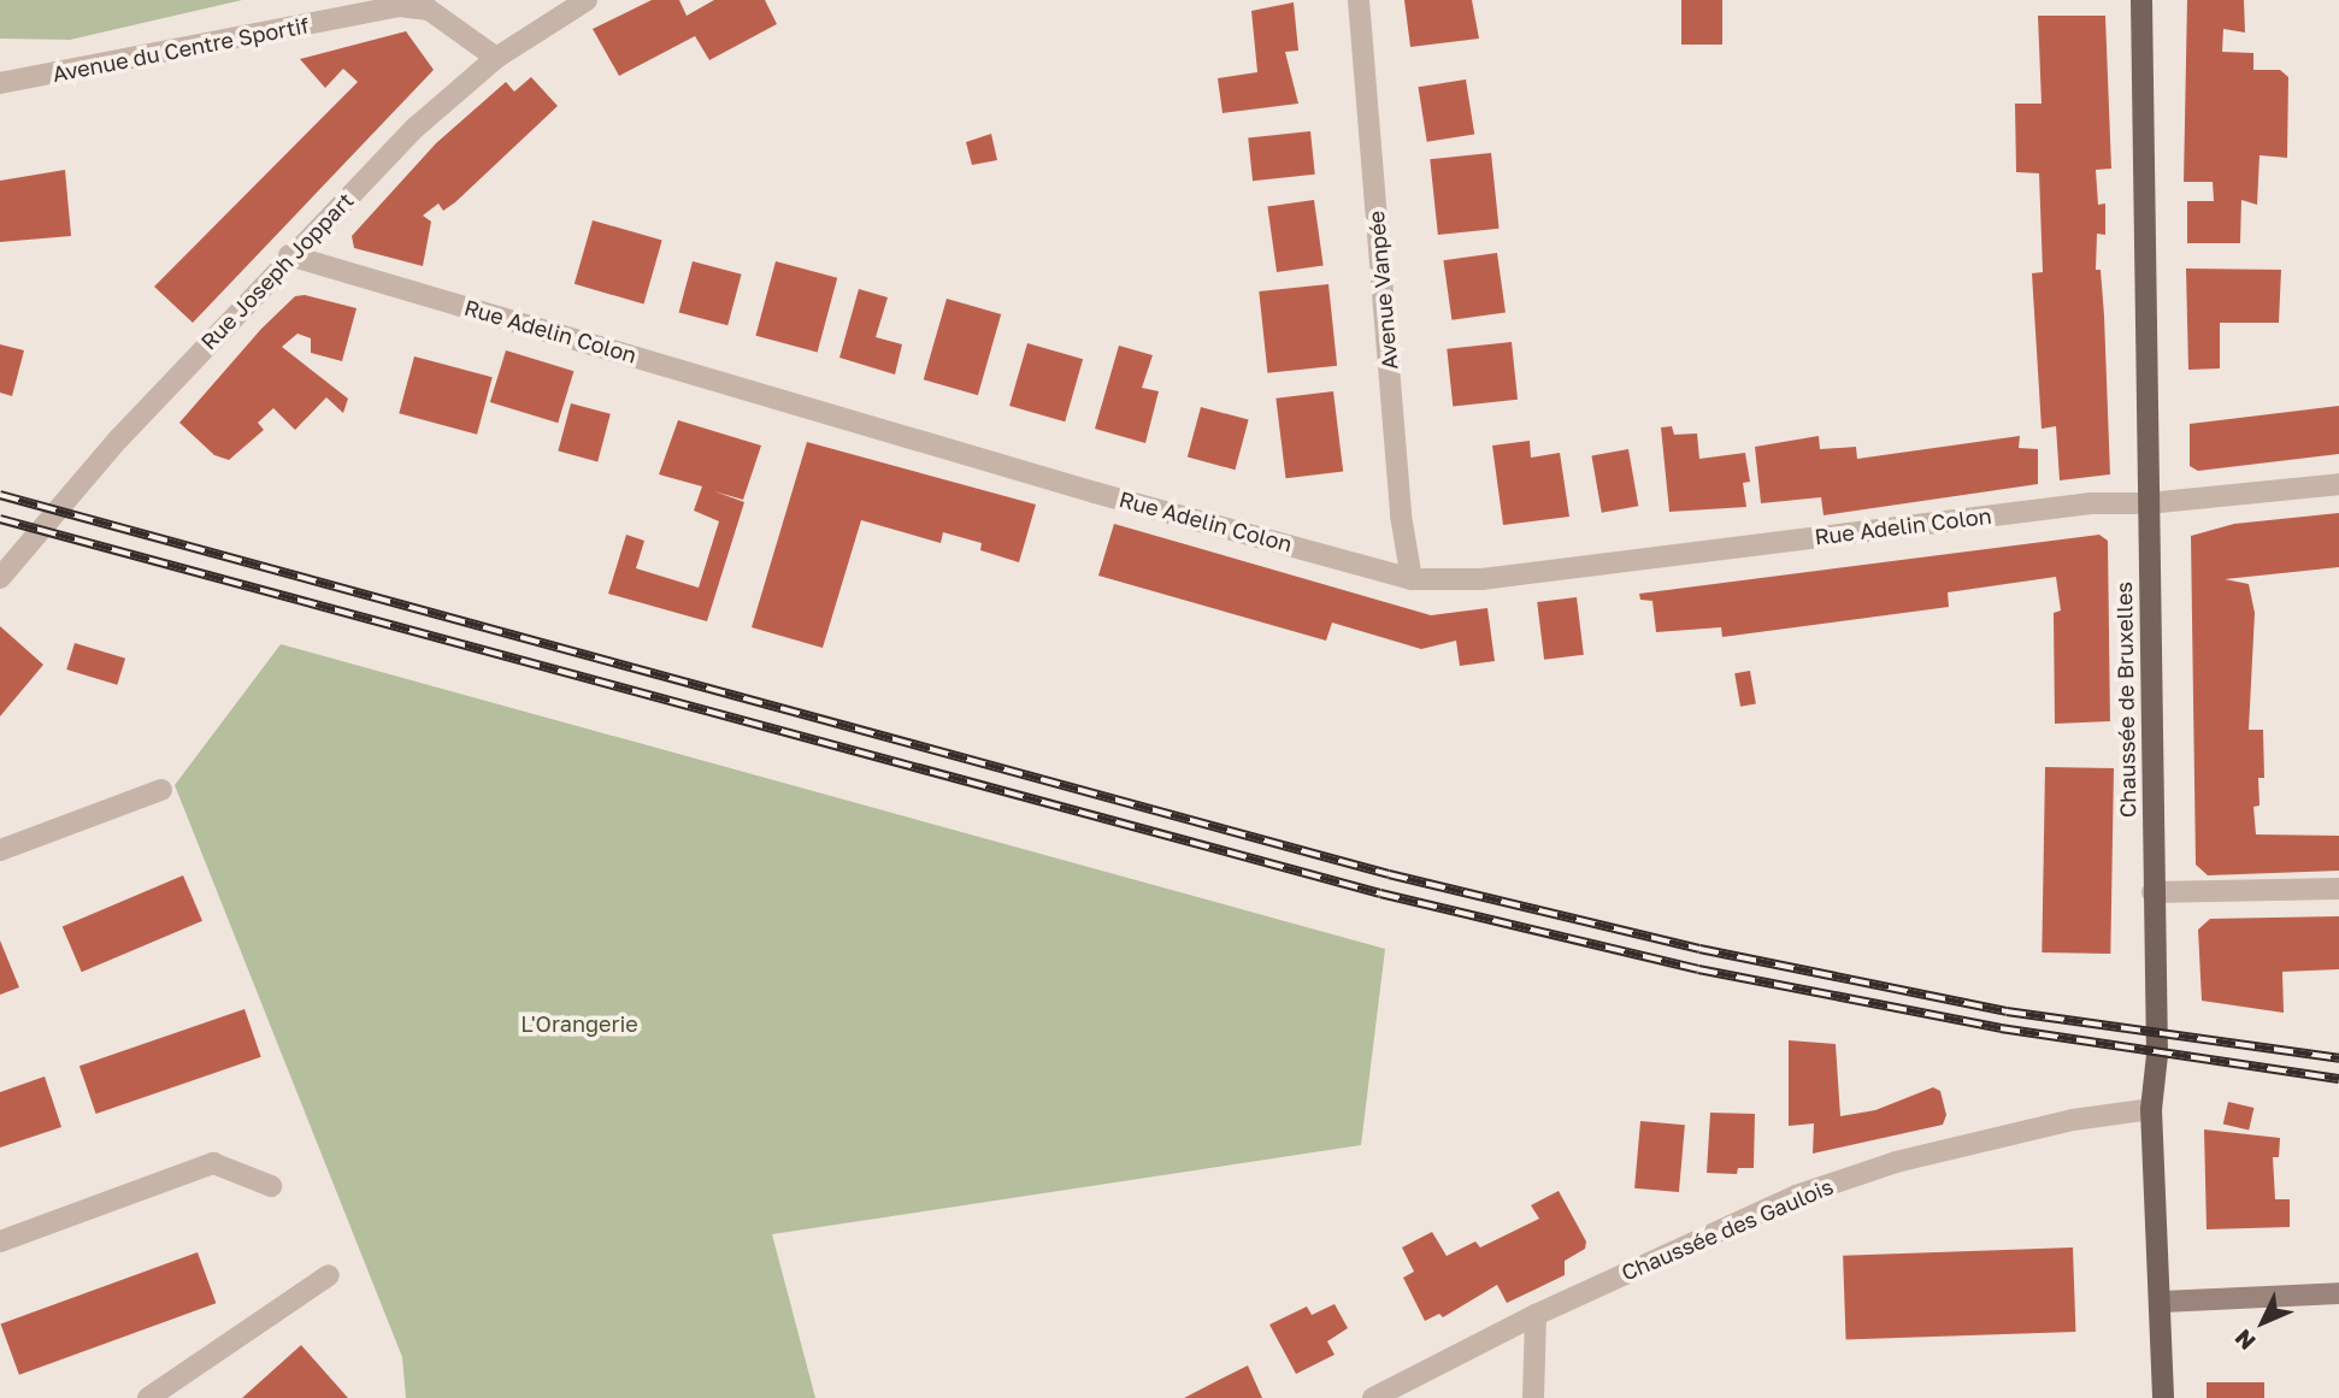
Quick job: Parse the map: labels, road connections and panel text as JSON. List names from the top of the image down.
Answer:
{
  "streets": {
    "main road": ["Chaussée de Bruxelles"],
    "street": [
      "Avenue du Centre Sportif",
      "Rue Joseph Joppart",
      "Avenue Vanpée",
      "Rue Adelin Colon",
      "Chaussée des Gaulois"
    ]
  },
  "crossings": [
    ["Avenue du Centre Sportif", "Rue Joseph Joppart"],
    ["Rue Joseph Joppart", "Rue Adelin Colon"],
    ["Avenue Vanpée", "Rue Adelin Colon"],
    ["Rue Adelin Colon", "Chaussée de Bruxelles"],
    ["Chaussée de Bruxelles", "Chaussée des Gaulois"]
  ],
  "parks": ["L'Orangerie"],
  "north": "bottom left"
}
